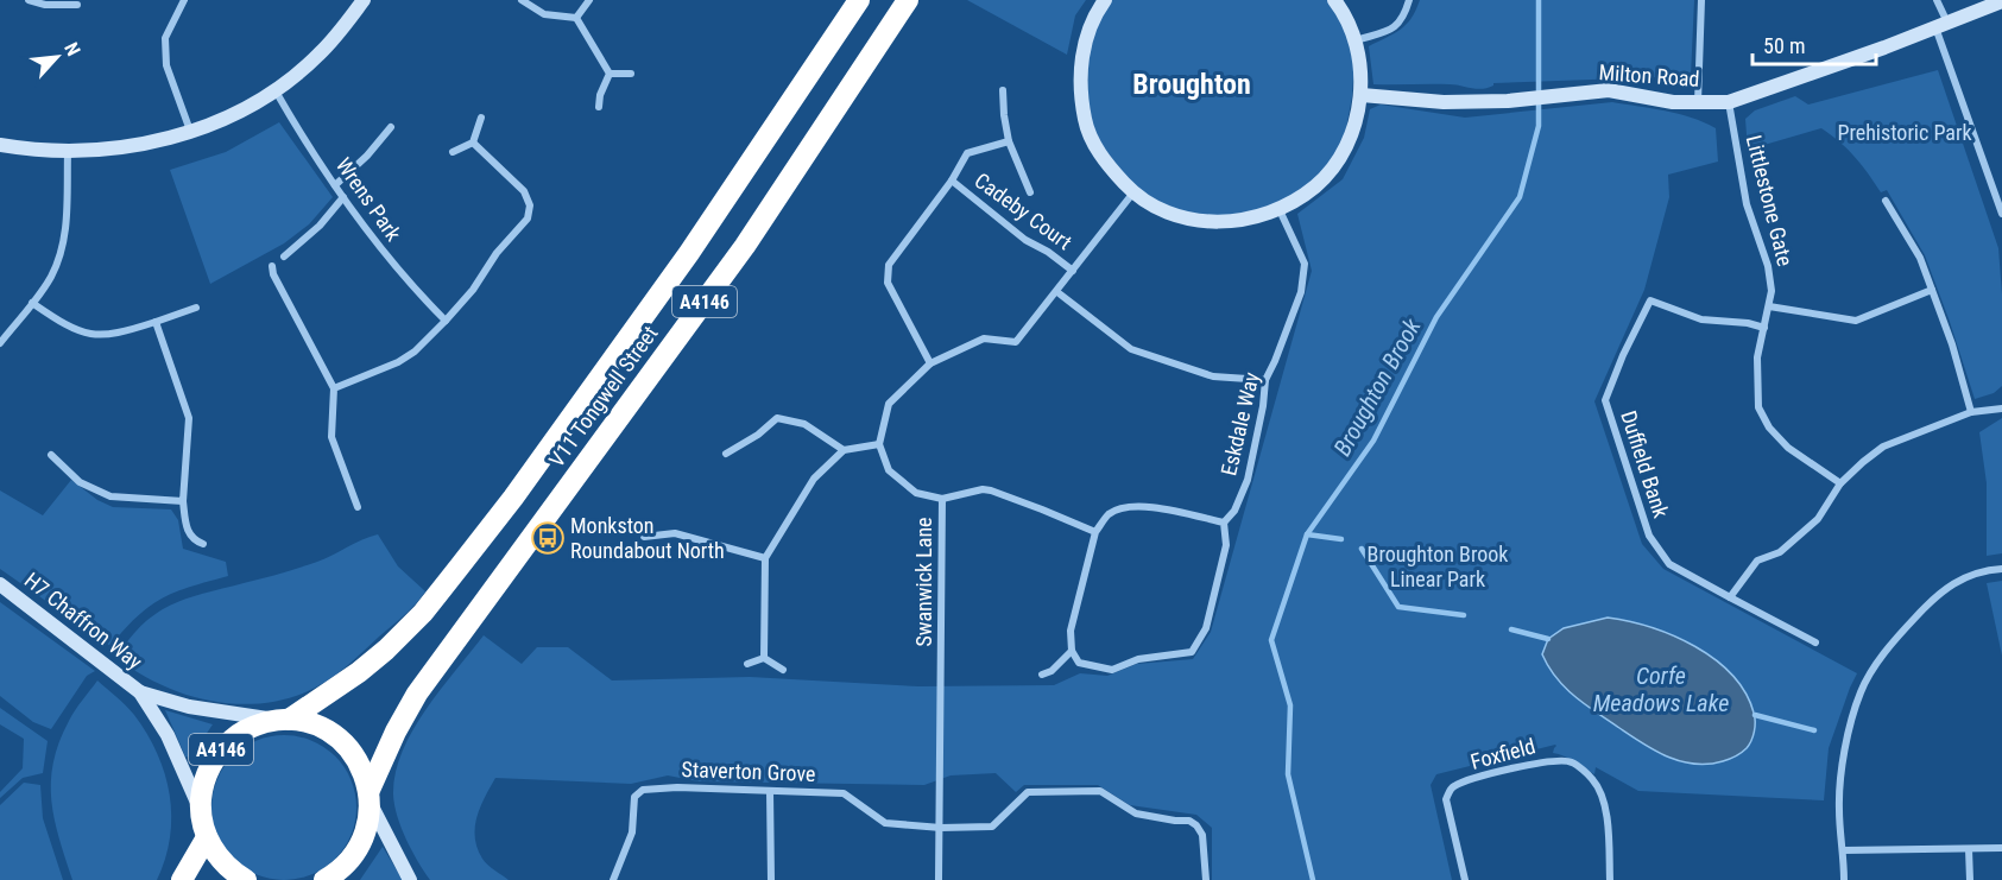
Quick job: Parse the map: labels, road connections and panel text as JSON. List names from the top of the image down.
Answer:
{
  "streets": {
    "highway": ["A4146", "V11 Tongwell Street"],
    "street": [
      "Milton Road",
      "Wrens Park",
      "Littlestone Gate",
      "Cadeby Court",
      "Eskdale Way",
      "Duffield Bank",
      "Swanwick Lane",
      "H7 Chaffron Way",
      "Foxfield",
      "Staverton Grove"
    ]
  },
  "crossings": [
    ["Milton Road", "Littlestone Gate"],
    ["Littlestone Gate", "Duffield Bank"],
    ["A4146", "V11 Tongwell Street"],
    ["A4146", "H7 Chaffron Way"],
    ["V11 Tongwell Street", "H7 Chaffron Way"],
    ["Swanwick Lane", "Staverton Grove"]
  ],
  "districts": ["Broughton"],
  "water": ["Broughton Brook", "Corfe Meadows Lake"],
  "parks": ["Prehistoric Park", "Broughton Brook Linear Park"],
  "places": {
    "bus stop": ["Monkston Roundabout North"]
  },
  "scale_bar": "50 m",
  "north": "top right"
}
